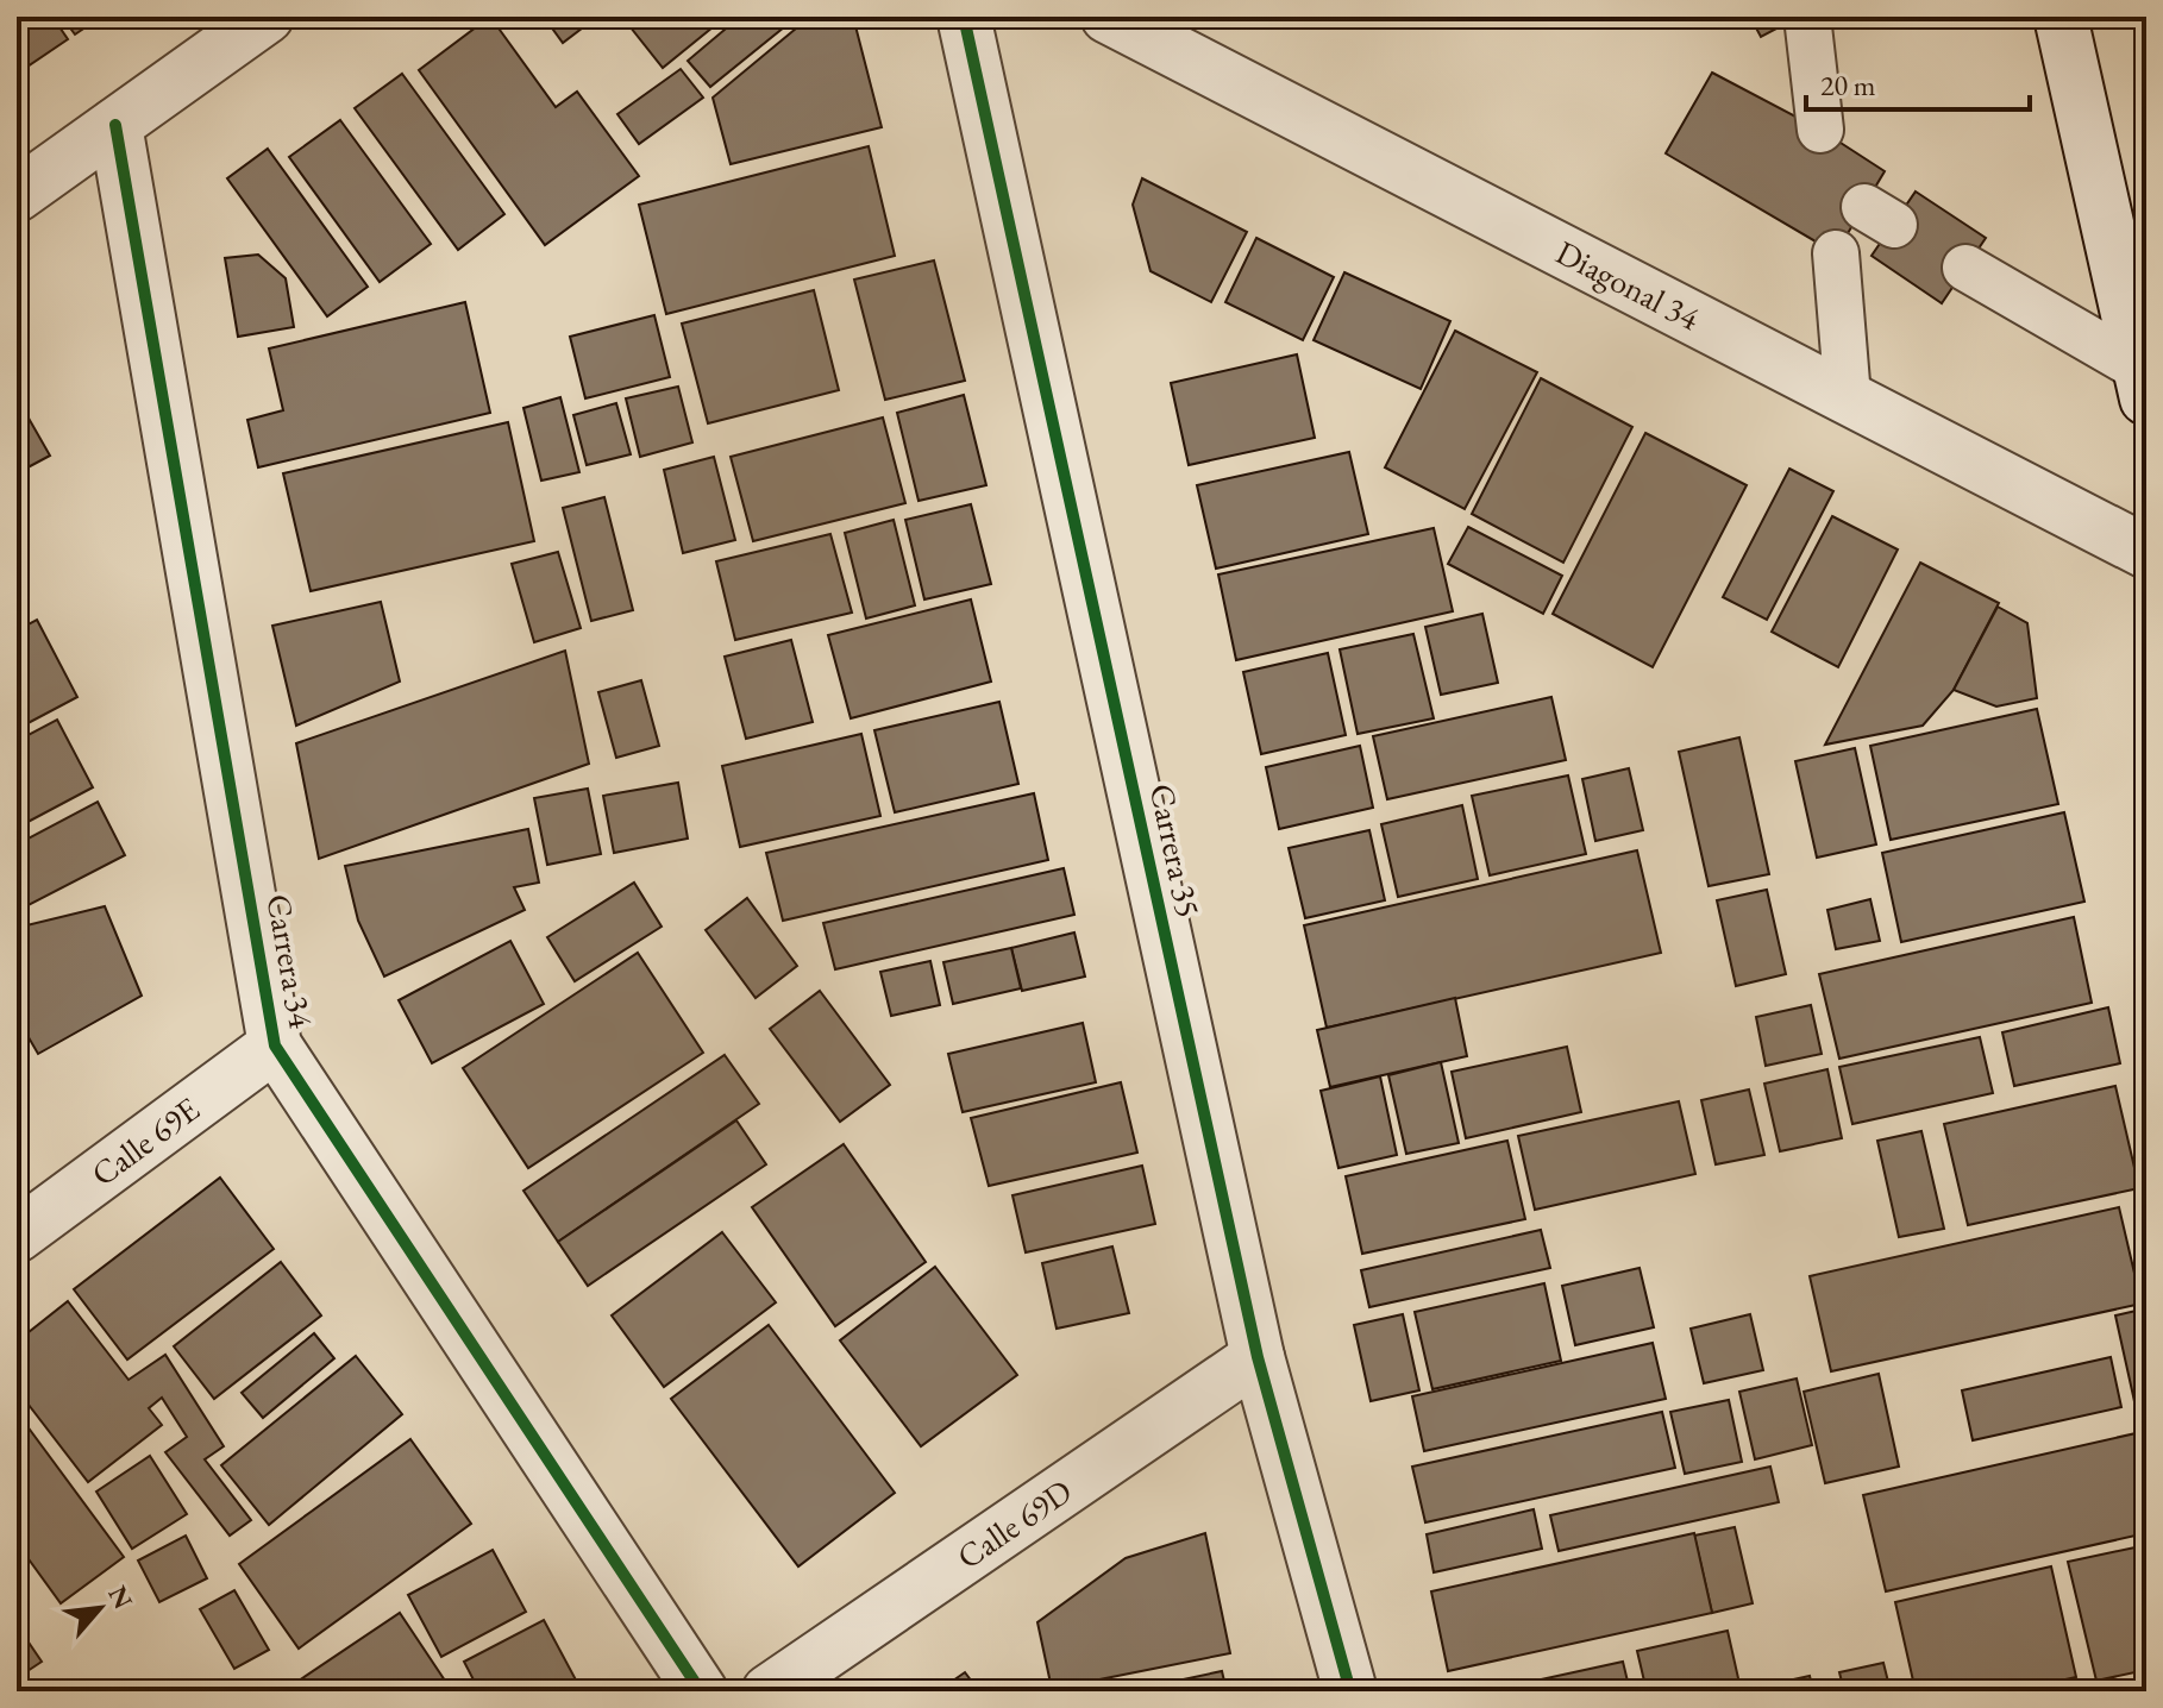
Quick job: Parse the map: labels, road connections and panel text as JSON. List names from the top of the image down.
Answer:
{
  "streets": {
    "street": [
      "Diagonal 34",
      "Carrera 35",
      "Carrera 34",
      "Calle 69E",
      "Calle 69D"
    ]
  },
  "crossings": [
    ["Carrera 35", "Calle 69D"],
    ["Carrera 34", "Calle 69E"]
  ],
  "scale_bar": "20 m",
  "north": "top right"
}
